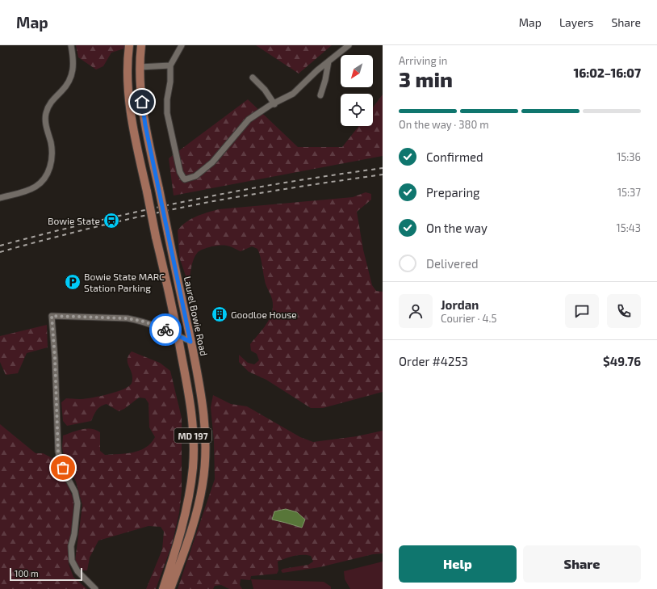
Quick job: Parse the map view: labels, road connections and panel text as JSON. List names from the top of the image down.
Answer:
{
  "streets": {
    "main road": ["Laurel Bowie Road", "MD 197"]
  },
  "places": {
    "station": ["Bowie State"],
    "parking": ["Bowie State MARC Station Parking"],
    "building": ["Goodloe House"]
  },
  "scale_bar": "100 m",
  "north": "bottom left",
  "page": {
    "header": "Map",
    "nav": ["Map", "Layers", "Share"],
    "heading": ["3 min", "Arriving in", "16:02–16:07"],
    "panel": [
      "Jordan",
      "Courier · 4.5",
      "Order #4253",
      "$49.76"
    ],
    "bar": "On the way · 380 m",
    "list": [
      ["Confirmed", "15:36"],
      ["Preparing", "15:37"],
      ["On the way", "15:43"],
      "Delivered"
    ],
    "buttons": ["Help", "Share"],
    "scale": "100 m"
  }
}
